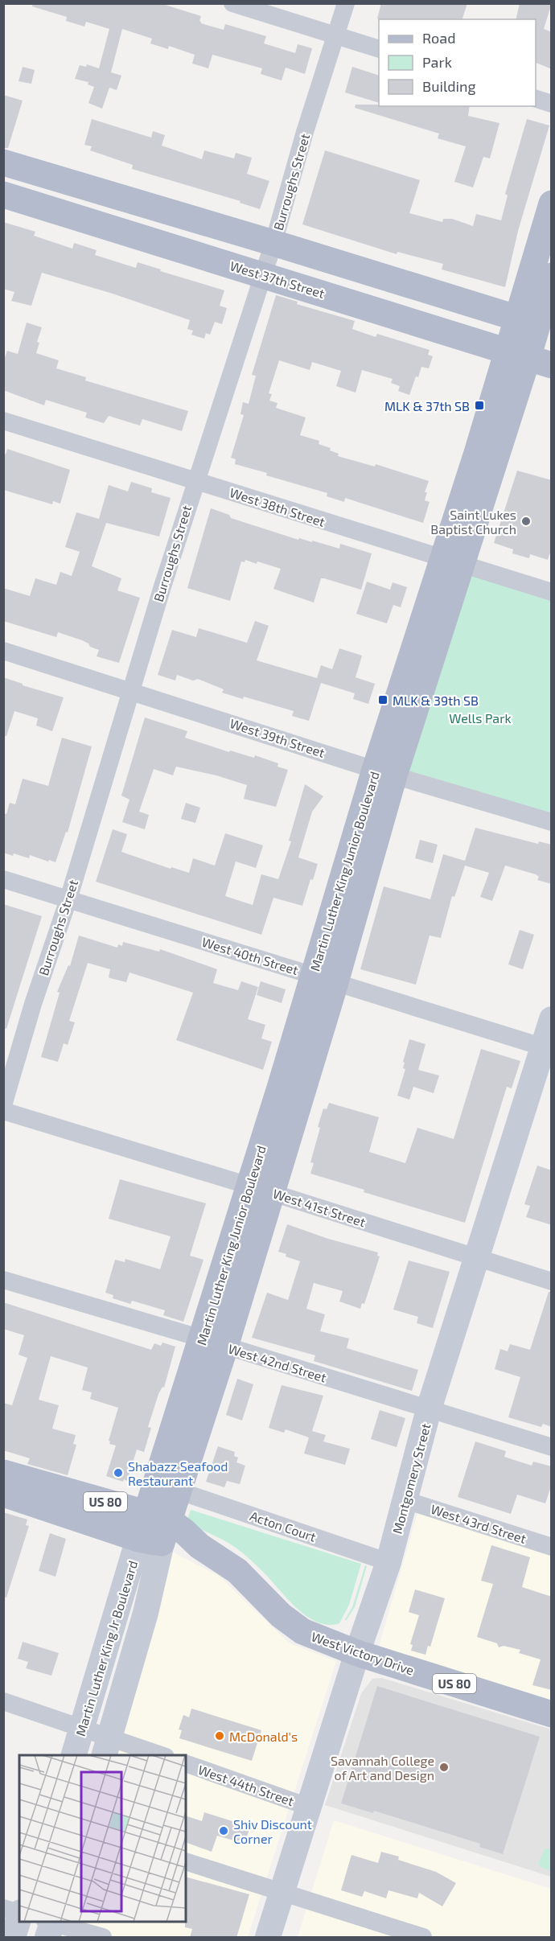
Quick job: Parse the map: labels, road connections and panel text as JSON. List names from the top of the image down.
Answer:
{
  "streets": {
    "main road": [
      "West 37th Street",
      "Martin Luther King Junior Boulevard",
      "Montgomery Street",
      "US 80",
      "Martin Luther King Jr Boulevard",
      "West Victory Drive"
    ],
    "street": [
      "Burroughs Street",
      "West 38th Street",
      "West 39th Street",
      "West 40th Street",
      "West 41st Street",
      "West 42nd Street",
      "West 43rd Street",
      "Acton Court",
      "West 44th Street"
    ]
  },
  "crossings": [
    ["Burroughs Street", "West 37th Street"],
    ["Burroughs Street", "West 38th Street"],
    ["Burroughs Street", "West 39th Street"],
    ["Burroughs Street", "West 40th Street"],
    ["West 37th Street", "Martin Luther King Junior Boulevard"],
    ["West 38th Street", "Martin Luther King Junior Boulevard"],
    ["West 39th Street", "Martin Luther King Junior Boulevard"],
    ["Martin Luther King Junior Boulevard", "West 40th Street"],
    ["Martin Luther King Junior Boulevard", "West 41st Street"],
    ["Martin Luther King Junior Boulevard", "West 42nd Street"],
    ["Martin Luther King Junior Boulevard", "Acton Court"],
    ["Martin Luther King Junior Boulevard", "Martin Luther King Jr Boulevard"],
    ["Martin Luther King Junior Boulevard", "West Victory Drive"],
    ["West 40th Street", "Montgomery Street"],
    ["West 41st Street", "Montgomery Street"],
    ["West 42nd Street", "Montgomery Street"],
    ["Montgomery Street", "West 43rd Street"],
    ["Montgomery Street", "Acton Court"],
    ["Montgomery Street", "West Victory Drive"],
    ["Montgomery Street", "West 44th Street"],
    ["Martin Luther King Jr Boulevard", "West Victory Drive"]
  ],
  "parks": ["Wells Park"],
  "places": {
    "transit": ["MLK & 37th SB", "MLK & 39th SB"],
    "other": [
      "Saint Lukes Baptist Church",
      "Shabazz Seafood Restaurant",
      "McDonald's",
      "Savannah College of Art and Design",
      "Shiv Discount Corner"
    ]
  },
  "legend": ["Road", "Park", "Building"]
}
